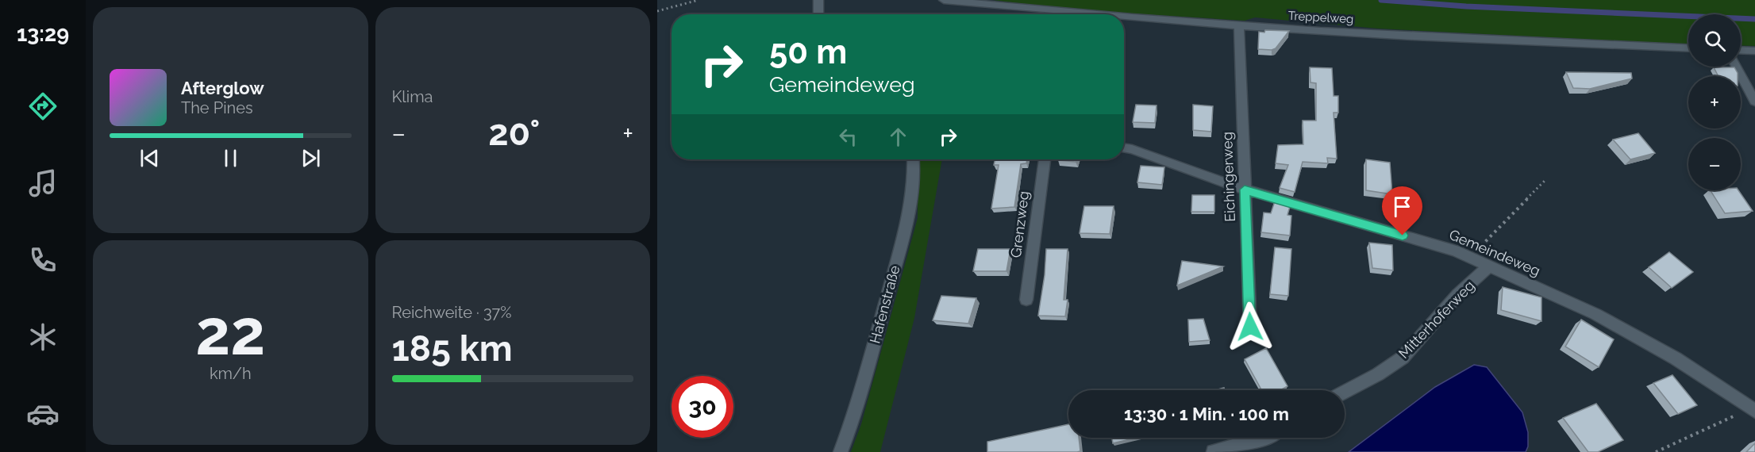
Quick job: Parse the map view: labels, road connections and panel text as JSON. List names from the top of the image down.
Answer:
{
  "streets": {
    "street": [
      "Treppelweg",
      "Eichingerweg",
      "Grenzweg",
      "Gemeindeweg",
      "Hafenstraße",
      "Mitterhoferweg"
    ]
  },
  "crossings": [
    ["Treppelweg", "Eichingerweg"],
    ["Eichingerweg", "Gemeindeweg"],
    ["Gemeindeweg", "Mitterhoferweg"]
  ],
  "page": {
    "tabs": "13:29",
    "tile": [
      "Klima",
      ["22", "km/h"],
      ["Reichweite · 37%", "185 km"]
    ],
    "map_buttons": ["+", "−"],
    "turn": ["50 m", "Gemeindeweg"],
    "song": ["Afterglow", "The Pines"],
    "heat": ["−", "20°", "+"],
    "limit": "30",
    "trip": "13:30 · 1 Min. · 100 m"
  }
}
